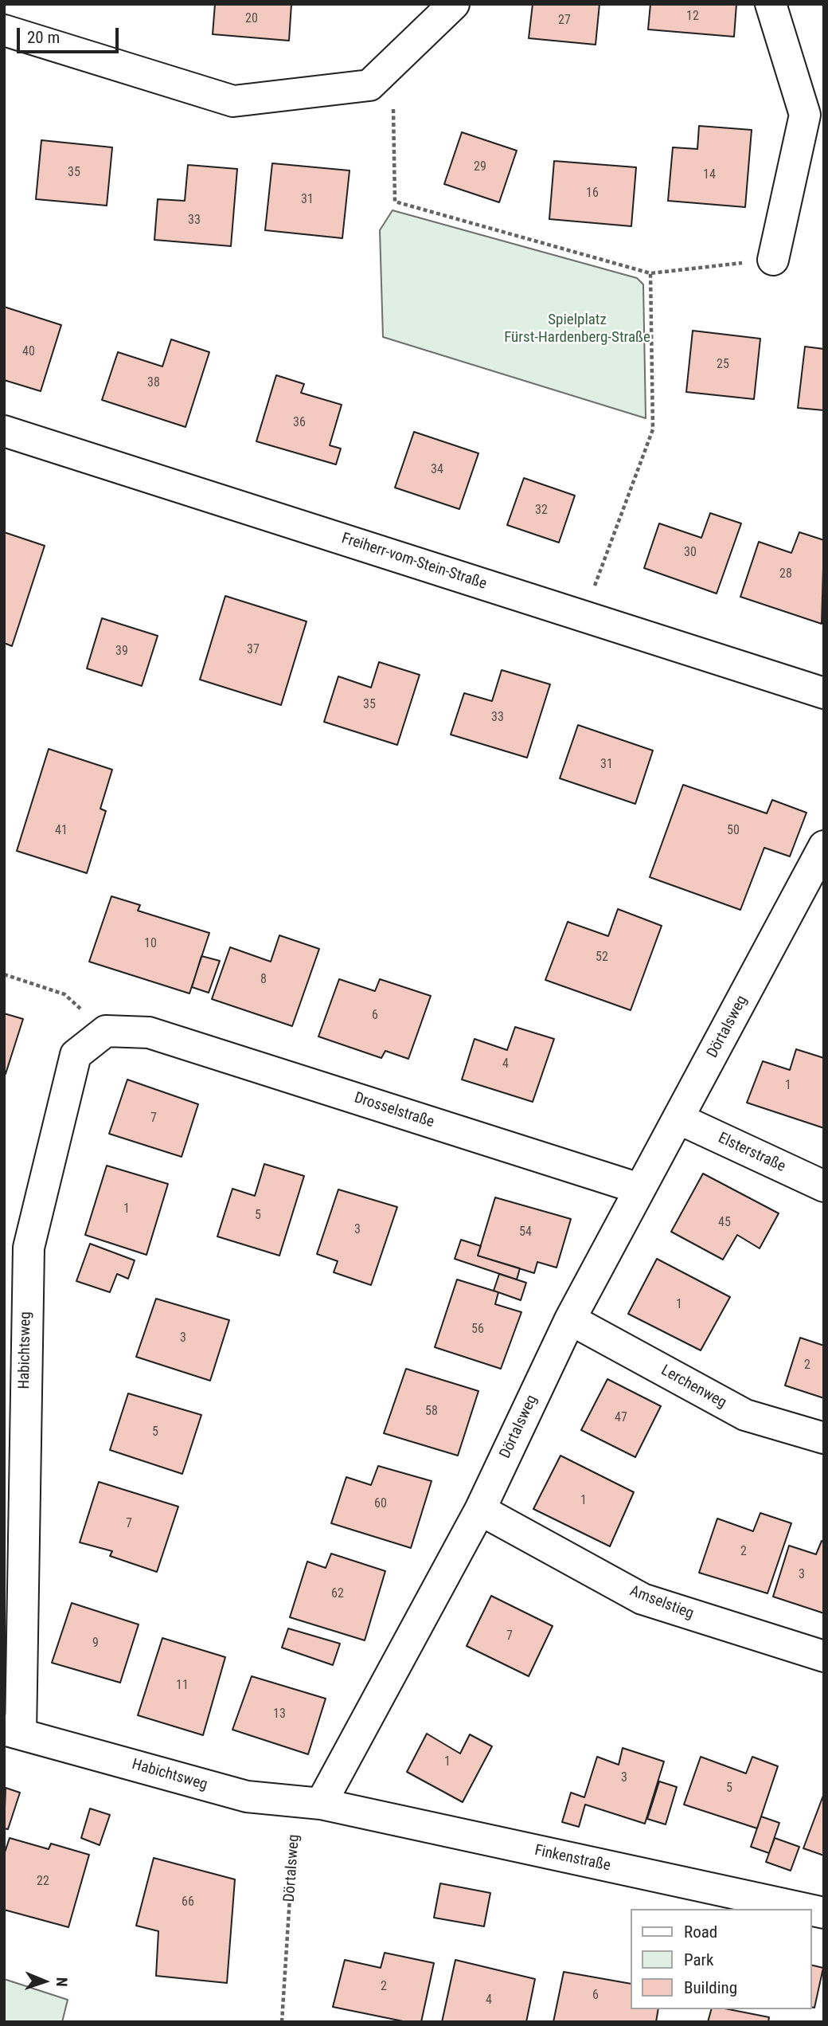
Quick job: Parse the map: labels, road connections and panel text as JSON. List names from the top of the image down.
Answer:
{
  "streets": {
    "street": [
      "Freiherr-vom-Stein-Straße",
      "Dörtalsweg",
      "Drosselstraße",
      "Elsterstraße",
      "Habichtsweg",
      "Lerchenweg",
      "Amselstieg",
      "Finkenstraße"
    ]
  },
  "crossings": [
    ["Dörtalsweg", "Drosselstraße"],
    ["Dörtalsweg", "Elsterstraße"],
    ["Dörtalsweg", "Habichtsweg"],
    ["Dörtalsweg", "Lerchenweg"],
    ["Dörtalsweg", "Amselstieg"],
    ["Dörtalsweg", "Finkenstraße"],
    ["Drosselstraße", "Habichtsweg"],
    ["Habichtsweg", "Finkenstraße"]
  ],
  "parks": ["Spielplatz Fürst-Hardenberg-Straße"],
  "house_numbers": [
    "12",
    "20",
    "27",
    "29",
    "35",
    "14",
    "16",
    "31",
    "33",
    "40",
    "25",
    "38",
    "36",
    "34",
    "32",
    "30",
    "28",
    "37",
    "39",
    "35",
    "33",
    "31",
    "41",
    "50",
    "10",
    "52",
    "8",
    "6",
    "4",
    "1",
    "7",
    "1",
    "5",
    "45",
    "3",
    "54",
    "1",
    "56",
    "3",
    "2",
    "58",
    "47",
    "5",
    "1",
    "60",
    "7",
    "2",
    "3",
    "62",
    "7",
    "9",
    "11",
    "13",
    "1",
    "3",
    "5",
    "22",
    "66",
    "2",
    "6",
    "4"
  ],
  "legend": ["Road", "Park", "Building"],
  "scale_bar": "20 m",
  "north": "right"
}
